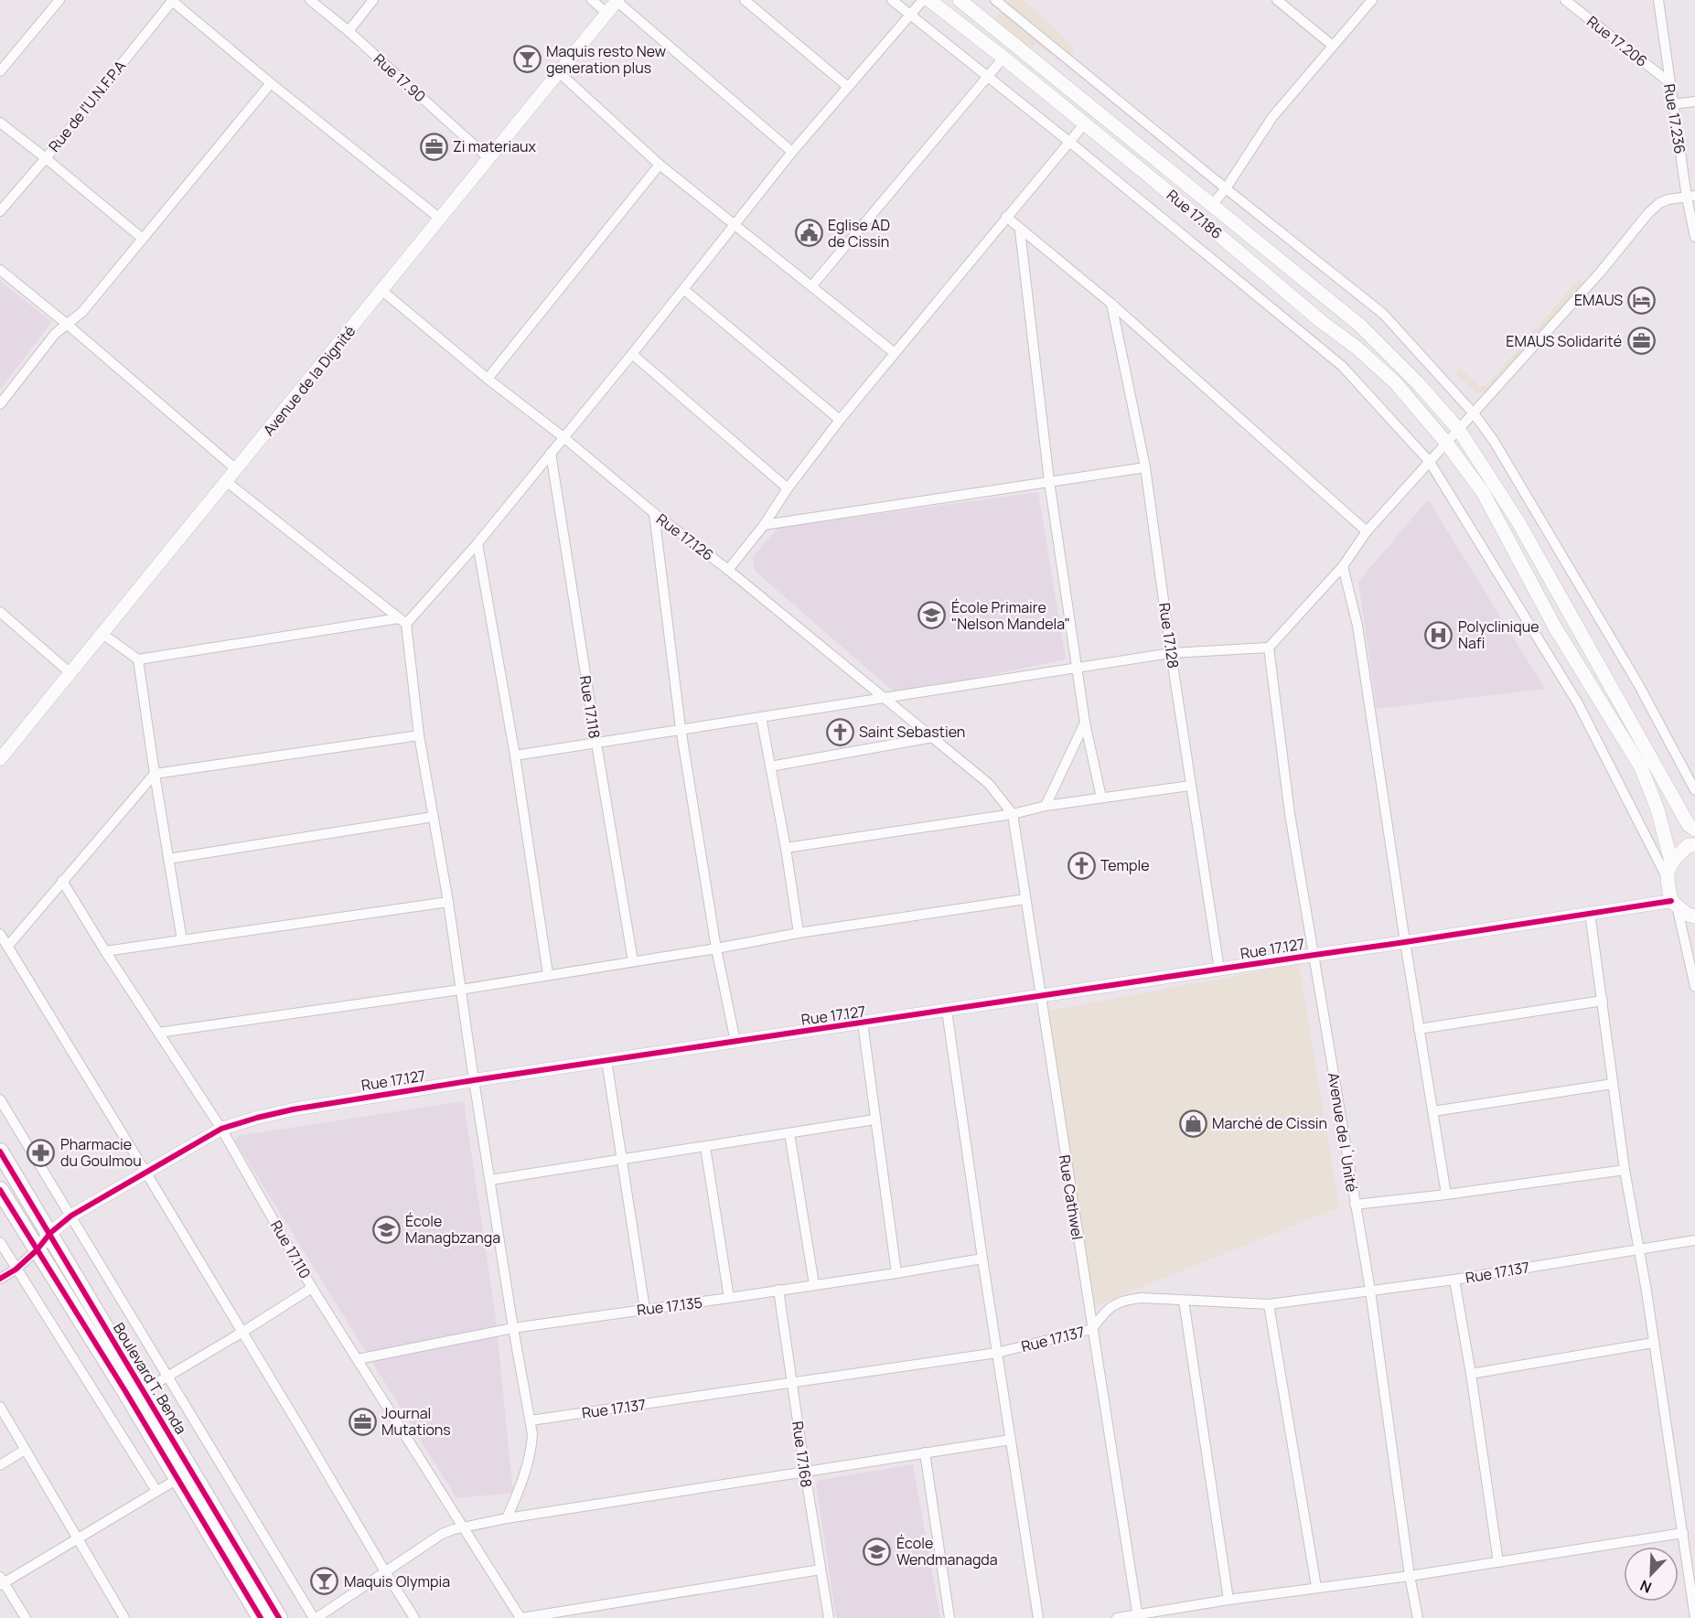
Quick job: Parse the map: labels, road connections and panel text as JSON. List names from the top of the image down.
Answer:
{
  "streets": {
    "highway": ["Boulevard T. Benda"],
    "main road": ["Rue 17.186"],
    "street": [
      "Rue 17.206",
      "Rue 17.90",
      "Rue de l'U.N.F.P.A",
      "Rue 17.236",
      "Avenue de la Dignité",
      "Rue 17.126",
      "Rue 17.128",
      "Rue 17.118",
      "Rue 17.127",
      "Avenue de l´Unité",
      "Rue Cathwel",
      "Rue 17.110",
      "Rue 17.137",
      "Rue 17.135",
      "Rue 17.168"
    ]
  },
  "crossings": [
    ["Rue 17.206", "Rue 17.236"],
    ["Rue 17.90", "Avenue de la Dignité"],
    ["Avenue de la Dignité", "Rue 17.126"],
    ["Rue 17.126", "Rue Cathwel"],
    ["Rue 17.128", "Rue 17.127"],
    ["Rue 17.127", "Avenue de l´Unité"],
    ["Rue 17.127", "Rue Cathwel"],
    ["Rue 17.127", "Rue 17.110"],
    ["Rue 17.127", "Boulevard T. Benda"],
    ["Avenue de l´Unité", "Rue 17.137"],
    ["Rue Cathwel", "Rue 17.137"],
    ["Rue 17.110", "Rue 17.135"],
    ["Rue 17.137", "Rue 17.168"],
    ["Rue 17.135", "Rue 17.168"]
  ],
  "places": {
    "bar": ["Maquis resto New generation plus", "Maquis Olympia"],
    "office": ["Zi materiaux", "EMAUS Solidarité", "Journal Mutations"],
    "public building": ["Eglise AD de Cissin"],
    "hotel": ["EMAUS"],
    "school or university": ["École Primaire \"Nelson Mandela\"", "École Managbzanga", "École Wendmanagda"],
    "hospital": ["Polyclinique Nafi"],
    "church": ["Saint Sebastien", "Temple"],
    "shop": ["Marché de Cissin"],
    "pharmacy": ["Pharmacie du Goulmou"]
  },
  "north": "bottom left"
}
